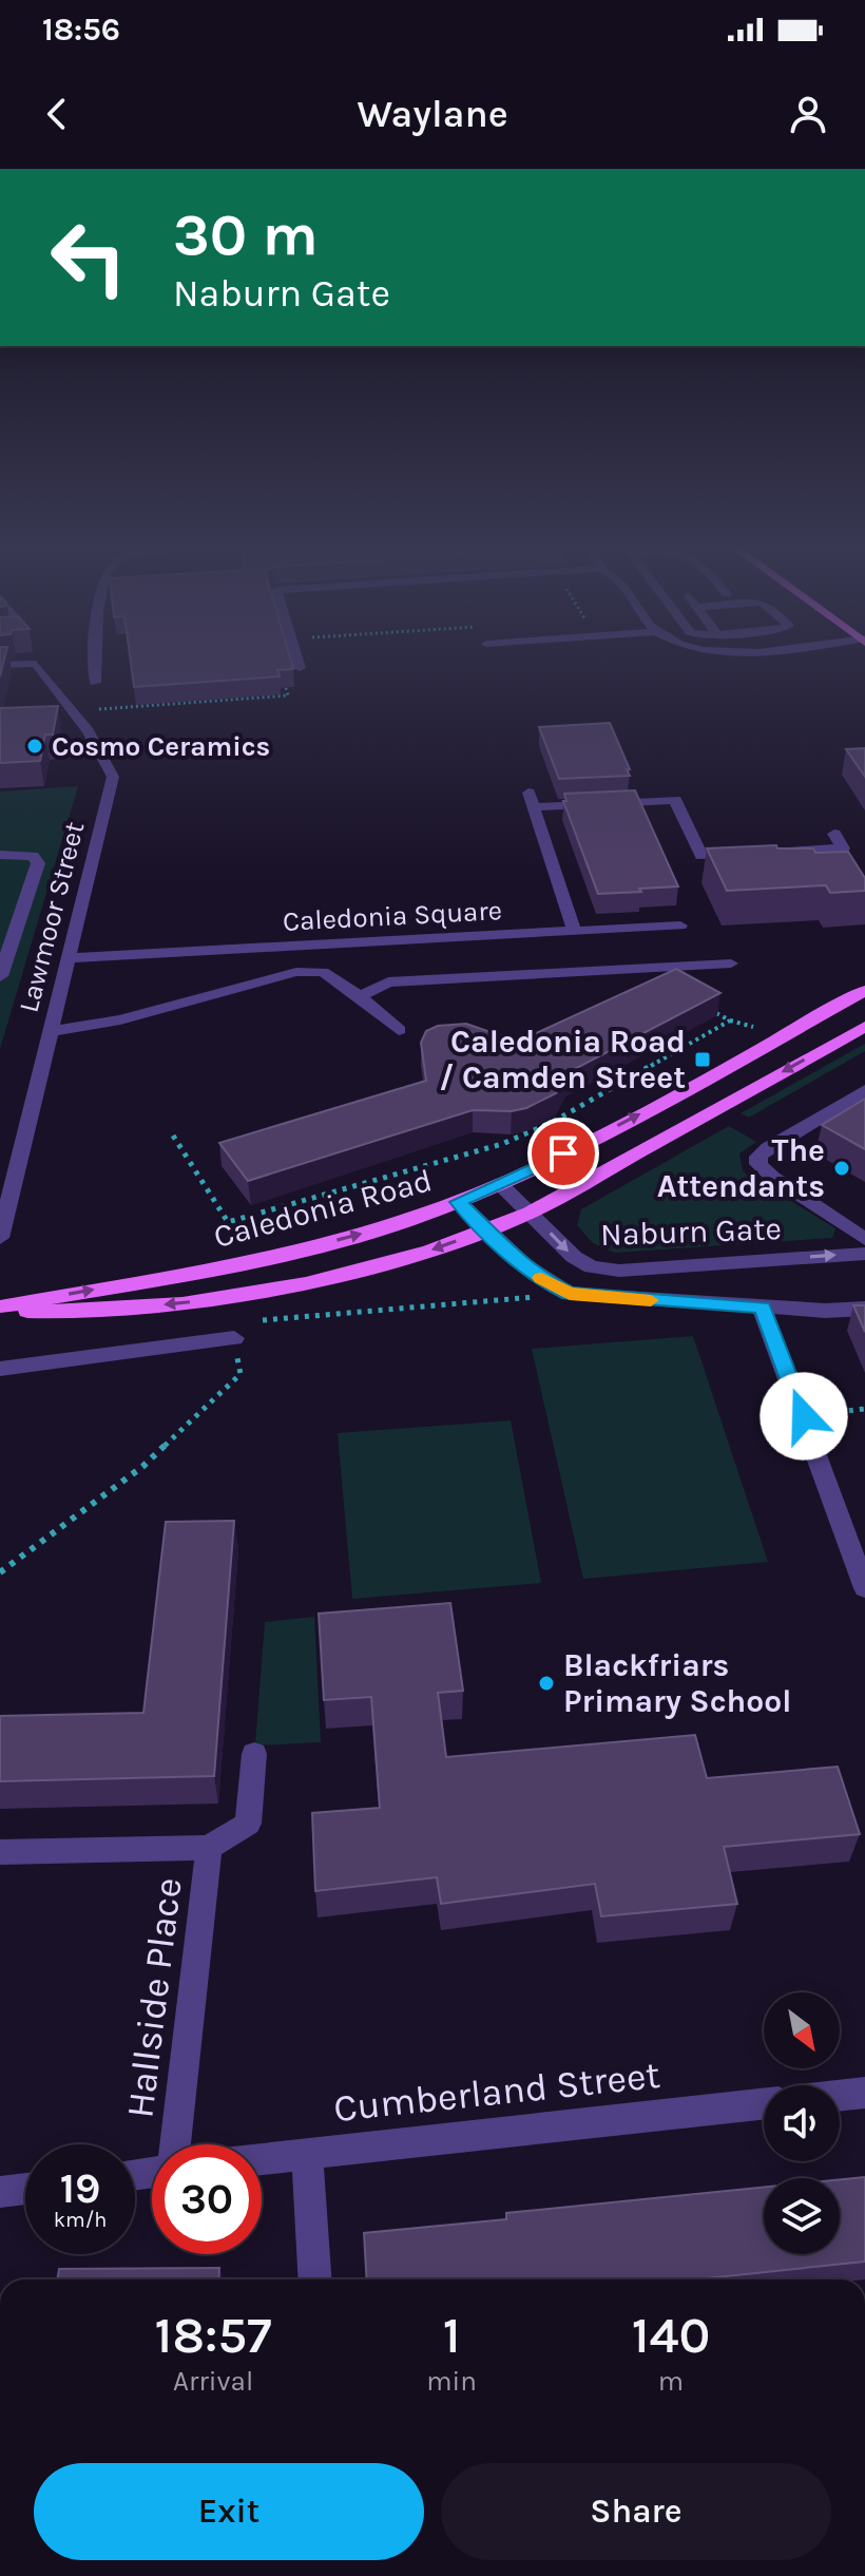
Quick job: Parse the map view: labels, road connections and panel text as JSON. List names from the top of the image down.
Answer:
{
  "streets": {
    "main road": ["Caledonia Road"],
    "street": [
      "Caledonia Square",
      "Lawmoor Street",
      "Naburn Gate",
      "Hallside Place",
      "Cumberland Street"
    ]
  },
  "crossings": [
    ["Caledonia Square", "Lawmoor Street"],
    ["Caledonia Road", "Naburn Gate"]
  ],
  "places": {
    "other": ["Cosmo Ceramics", "The Attendants", "Blackfriars Primary School"],
    "transit": ["Caledonia Road / Camden Street"]
  },
  "north": "bottom right",
  "page": {
    "status": "18:56",
    "header": "Waylane",
    "turn": ["30 m", "Naburn Gate"],
    "speed": "19 km/h",
    "limit": "30",
    "eta": [
      "18:57",
      "Arrival",
      "1",
      "min",
      "140",
      "m"
    ],
    "buttons": ["Exit", "Share"]
  }
}
